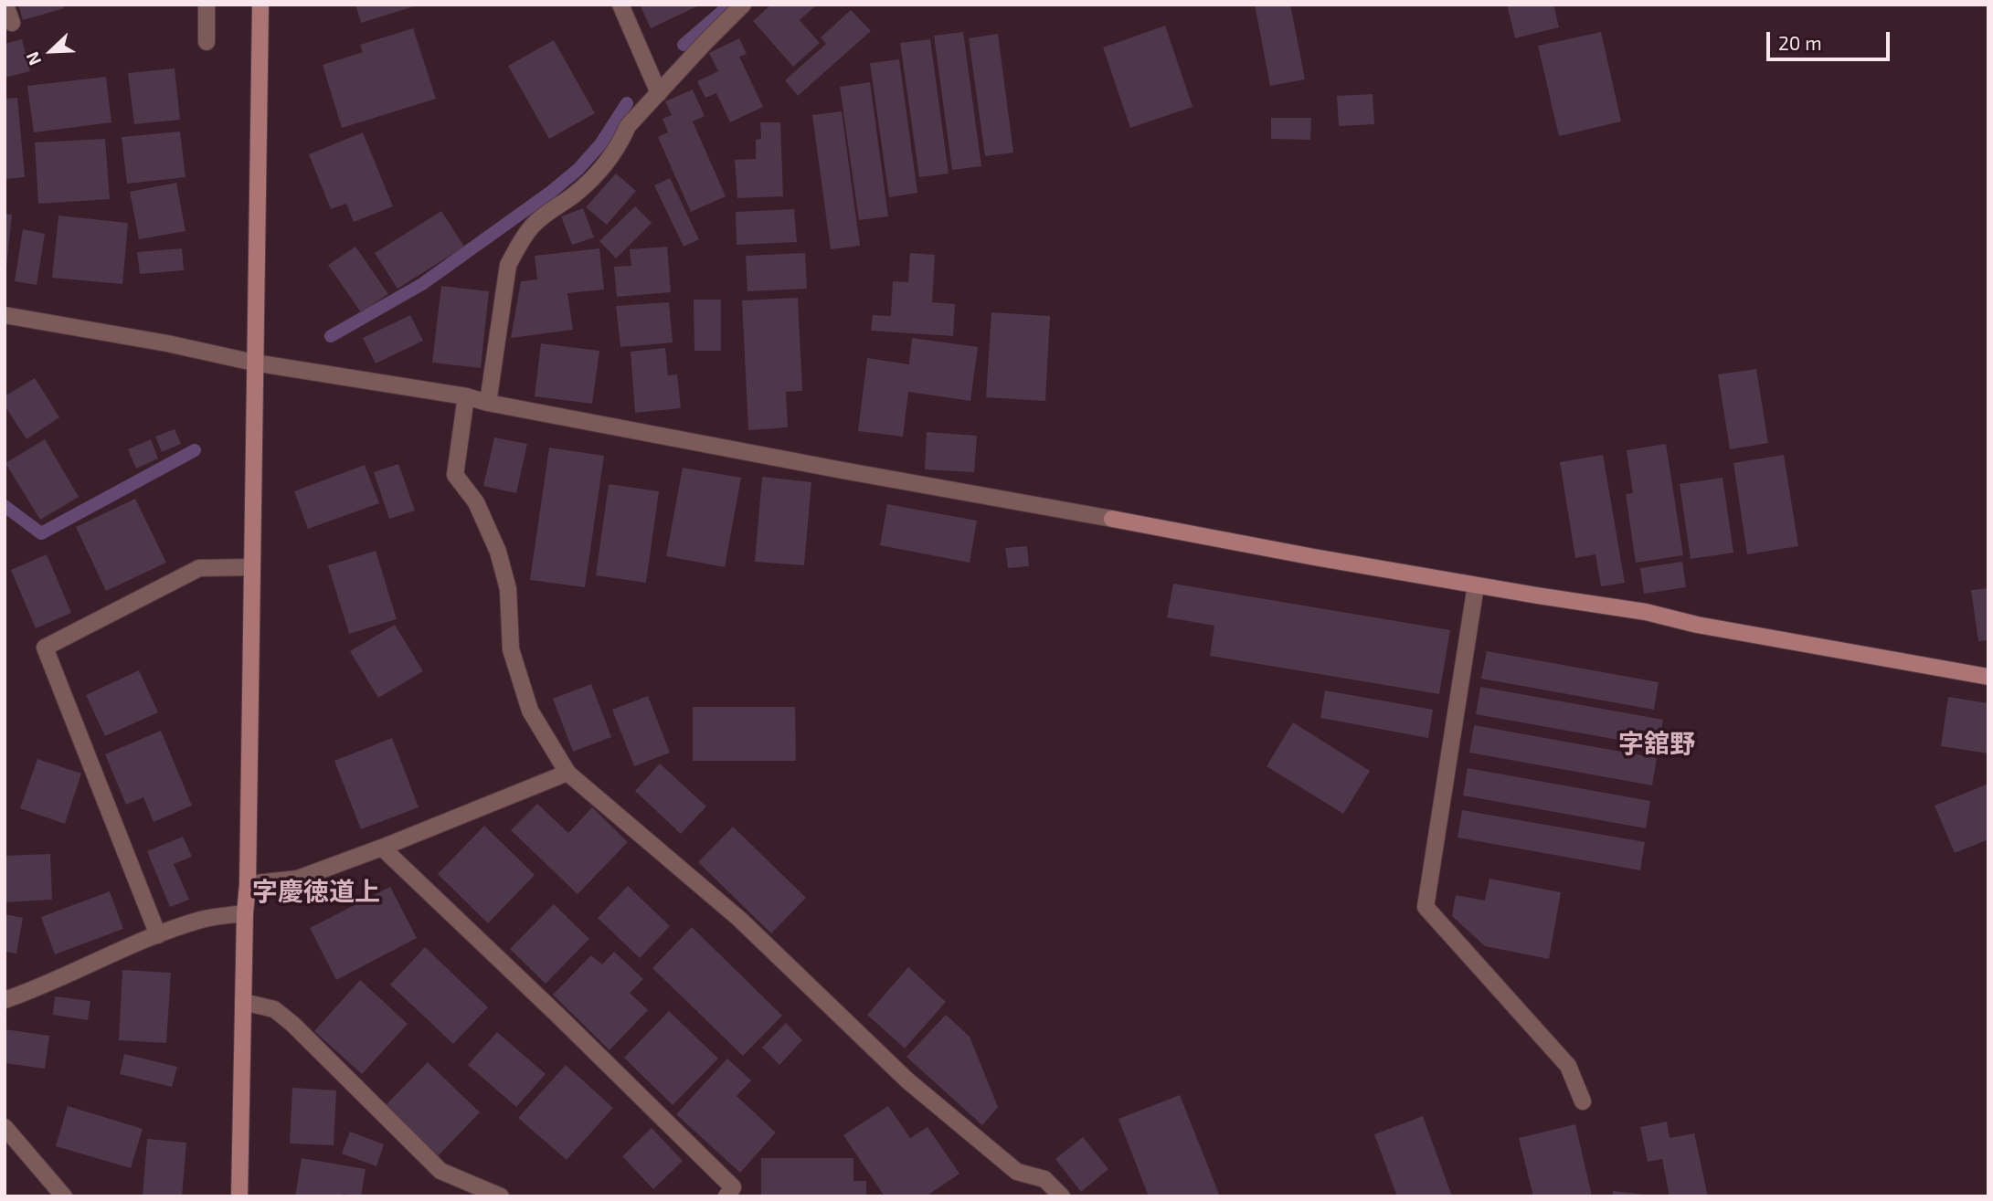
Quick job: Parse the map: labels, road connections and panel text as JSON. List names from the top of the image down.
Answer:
{
  "districts": ["字舘野", "字慶徳道上"],
  "scale_bar": "20 m",
  "north": "bottom left"
}
